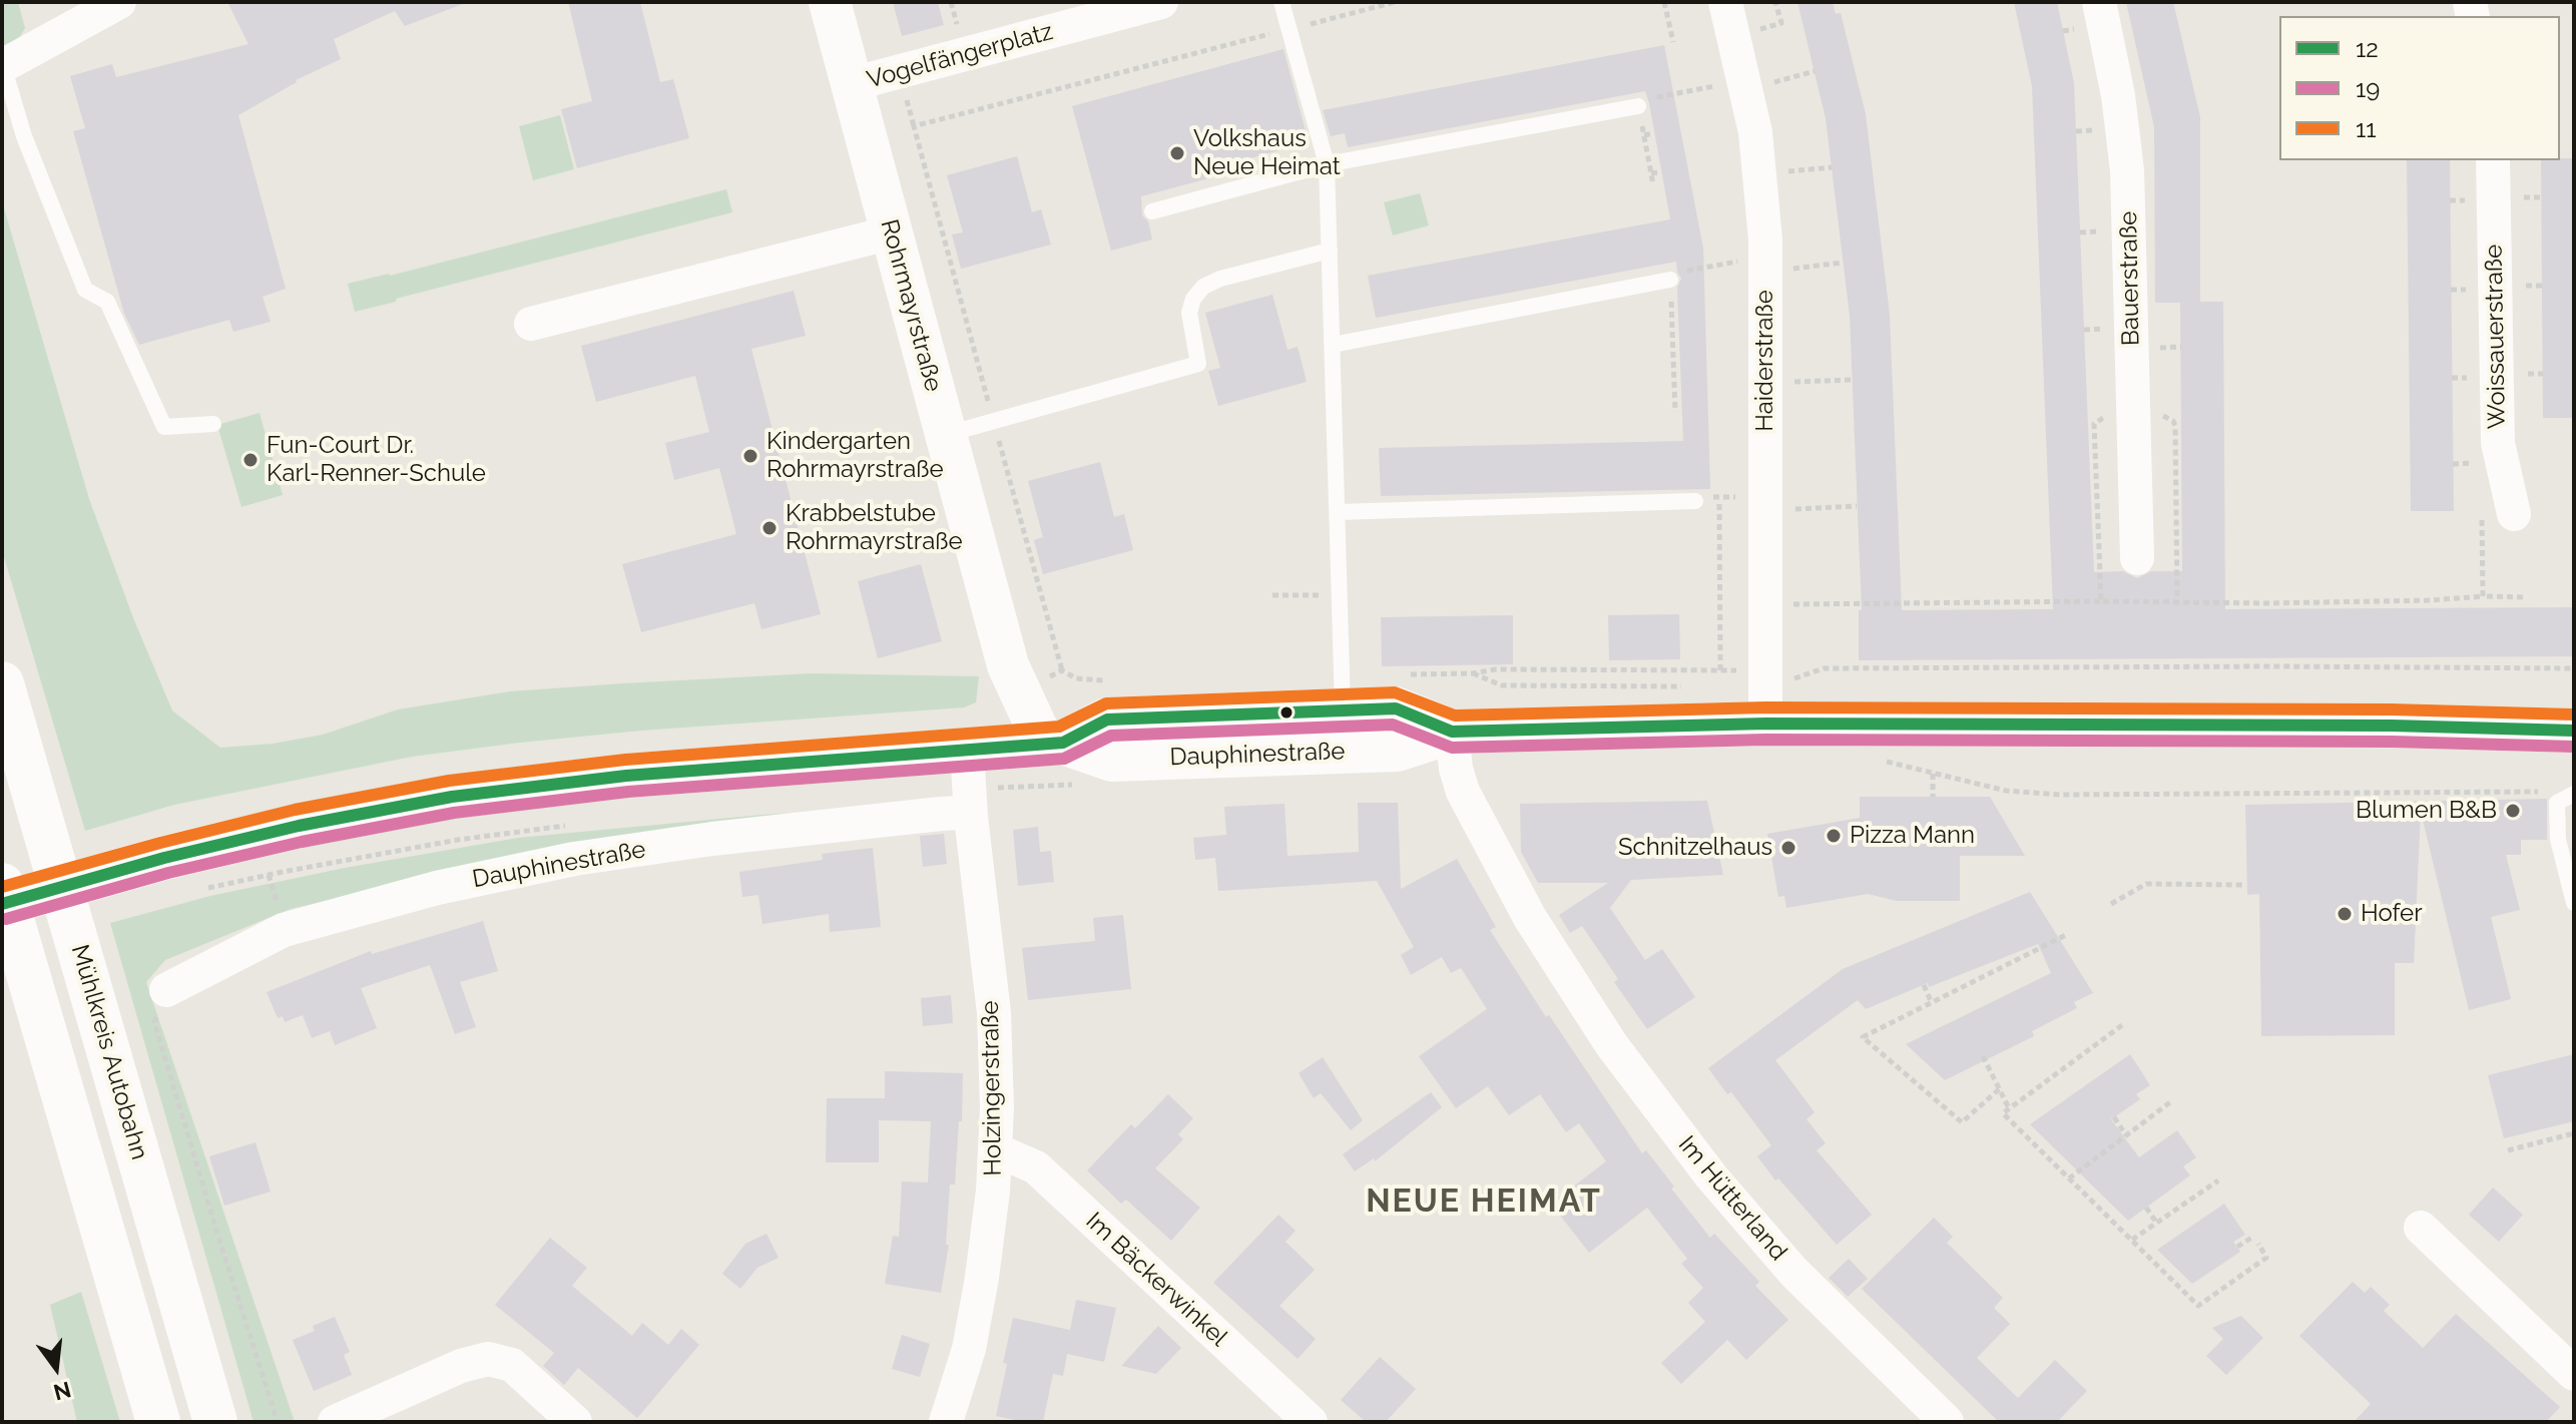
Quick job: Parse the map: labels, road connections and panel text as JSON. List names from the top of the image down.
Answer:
{
  "streets": {
    "main road": ["Dauphinestraße", "Mühlkreis Autobahn"],
    "street": [
      "Vogelfängerplatz",
      "Bauerstraße",
      "Rohrmayrstraße",
      "Woissauerstraße",
      "Haiderstraße",
      "Holzingerstraße",
      "Im Hütterland",
      "Im Bäckerwinkel"
    ]
  },
  "crossings": [
    ["Vogelfängerplatz", "Rohrmayrstraße"],
    ["Rohrmayrstraße", "Dauphinestraße"],
    ["Haiderstraße", "Dauphinestraße"],
    ["Dauphinestraße", "Holzingerstraße"],
    ["Dauphinestraße", "Im Hütterland"],
    ["Holzingerstraße", "Im Bäckerwinkel"]
  ],
  "districts": ["NEUE HEIMAT"],
  "places": [
    "Volkshaus Neue Heimat",
    "Kindergarten Rohrmayrstraße",
    "Fun-Court Dr. Karl-Renner-Schule",
    "Krabbelstube Rohrmayrstraße",
    "Blumen B&B",
    "Pizza Mann",
    "Schnitzelhaus",
    "Hofer"
  ],
  "lines": ["transit line 11", "transit line 12", "transit line 19"],
  "legend": ["12", "19", "11"],
  "north": "bottom"
}
